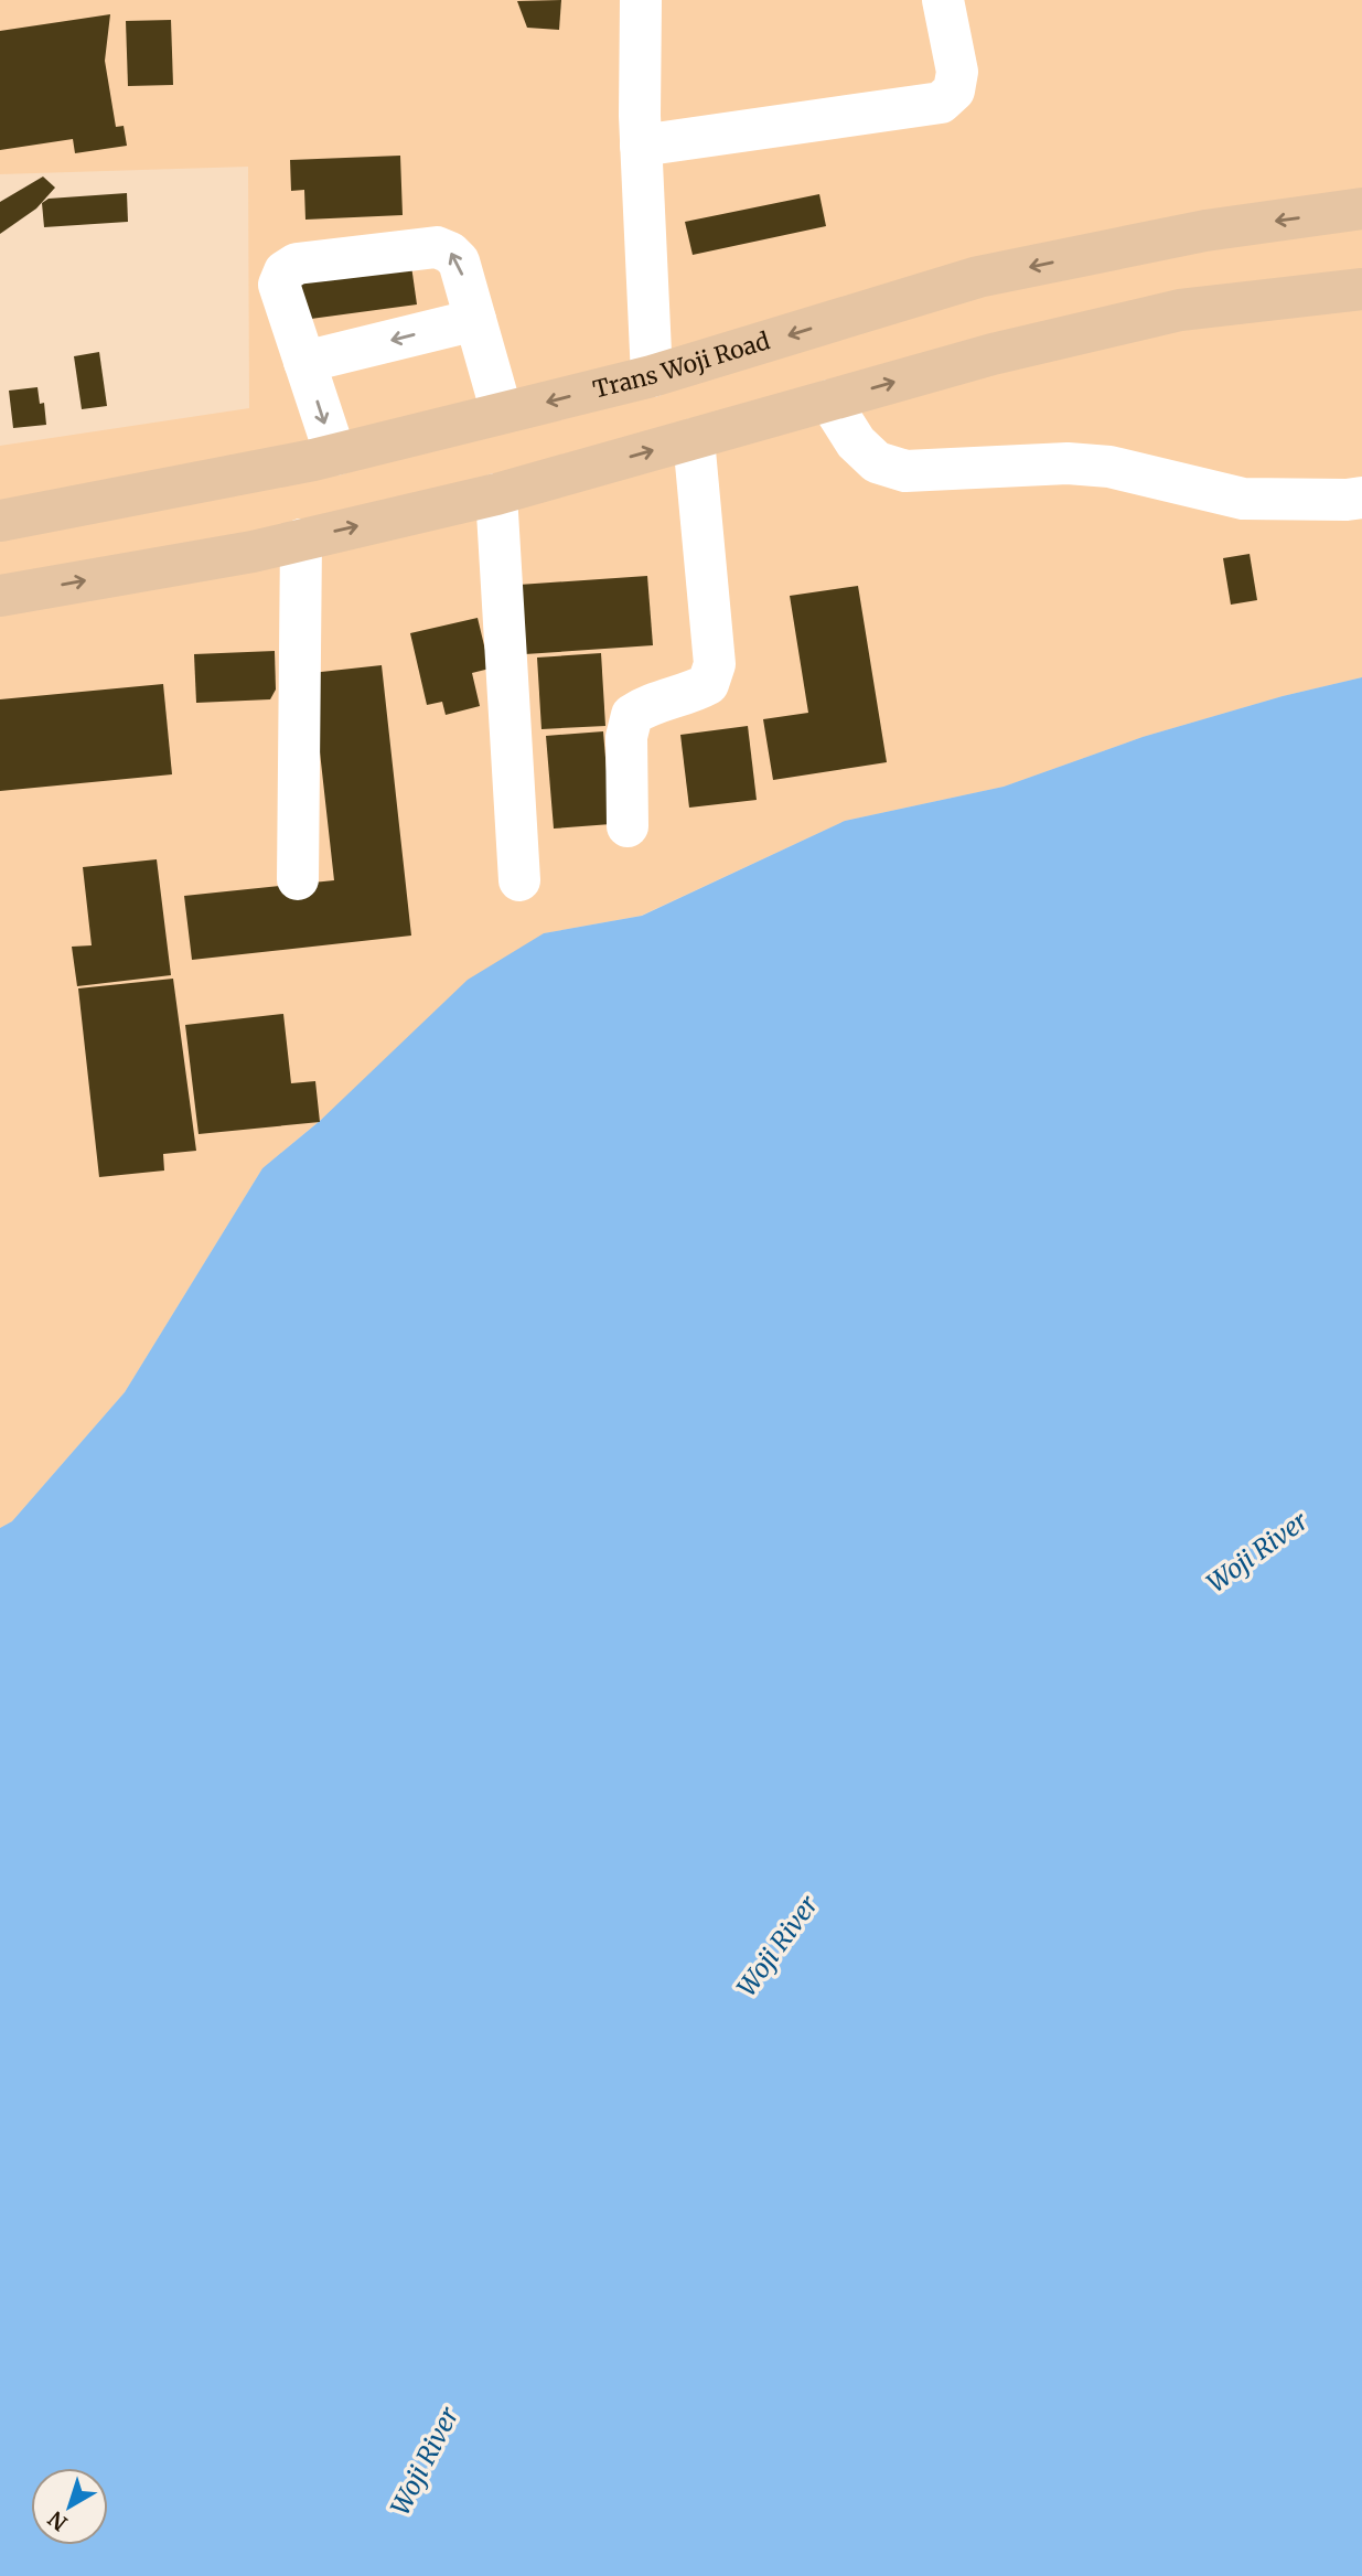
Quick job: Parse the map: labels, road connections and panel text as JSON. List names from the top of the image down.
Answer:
{
  "streets": {
    "main road": ["Trans Woji Road"]
  },
  "water": ["Woji River"],
  "north": "bottom left"
}
